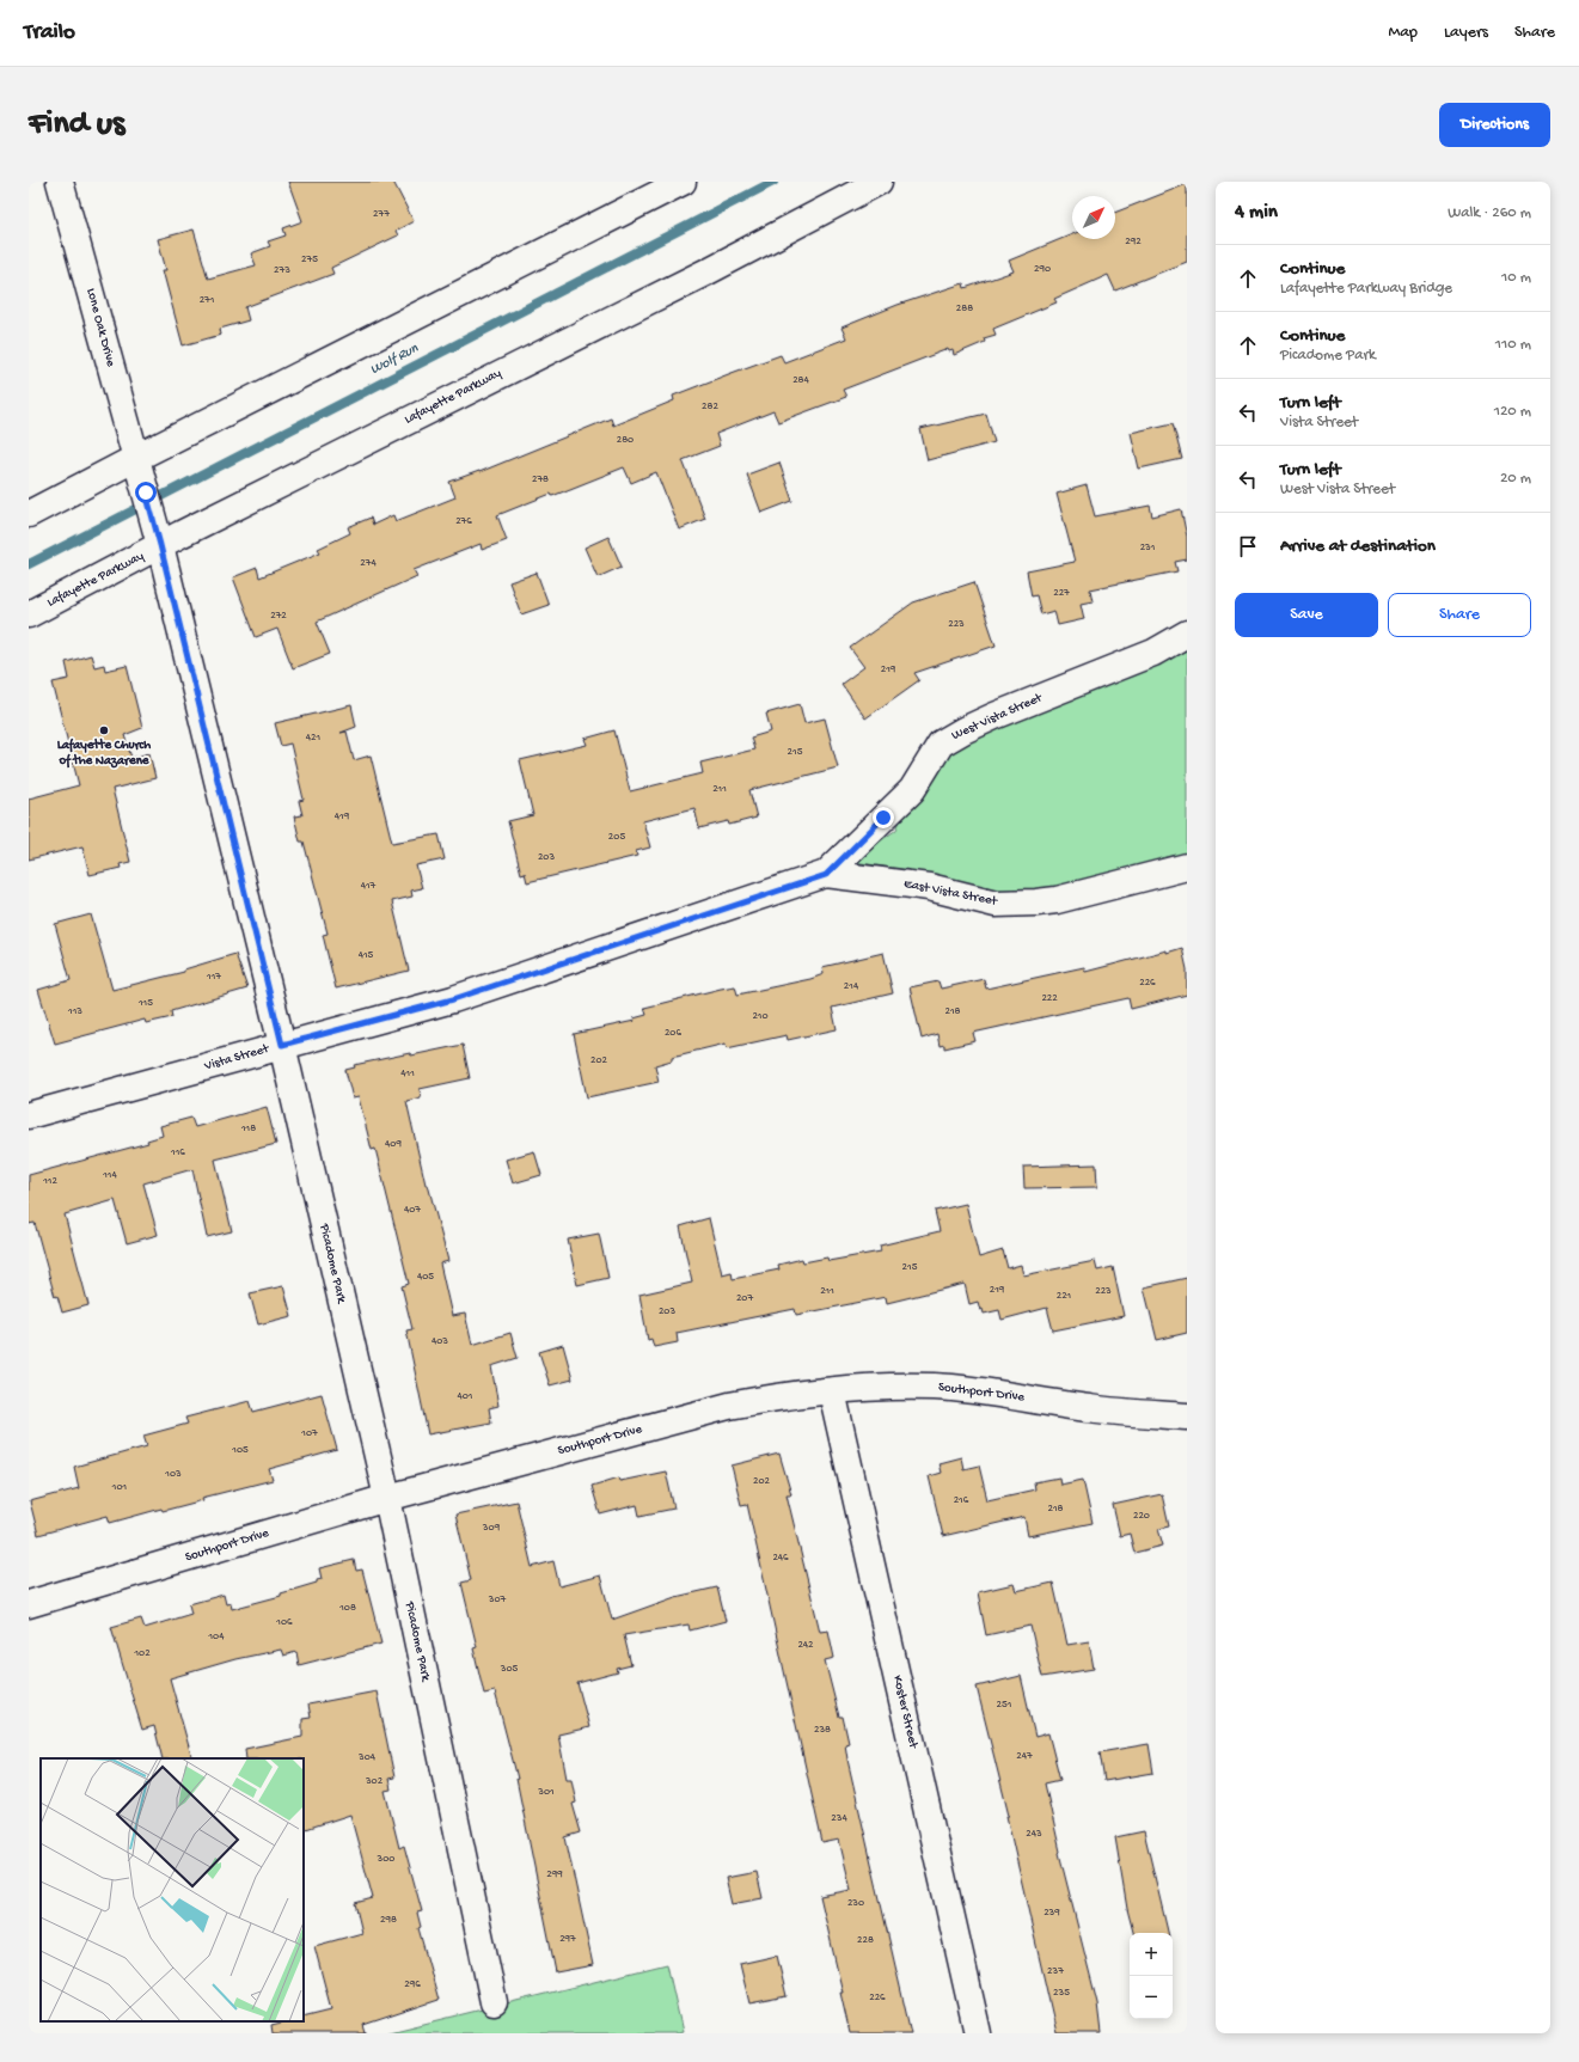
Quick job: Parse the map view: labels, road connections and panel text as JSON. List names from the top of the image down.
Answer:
{
  "streets": {
    "street": [
      "Lone Oak Drive",
      "Lafayette Parkway",
      "West Vista Street",
      "East Vista Street",
      "Vista Street",
      "Picadome Park",
      "Southport Drive",
      "Koster Street"
    ]
  },
  "crossings": [
    ["Lone Oak Drive", "Lafayette Parkway"],
    ["Lone Oak Drive", "Picadome Park"],
    ["Lafayette Parkway", "Picadome Park"],
    ["West Vista Street", "East Vista Street"],
    ["West Vista Street", "Vista Street"],
    ["East Vista Street", "Vista Street"],
    ["Vista Street", "Picadome Park"],
    ["Picadome Park", "Southport Drive"],
    ["Southport Drive", "Koster Street"]
  ],
  "water": ["Wolf Run"],
  "places": ["Lafayette Church of the Nazarene"],
  "house_numbers": [
    "277",
    "292",
    "275",
    "290",
    "273",
    "271",
    "288",
    "284",
    "282",
    "280",
    "278",
    "276",
    "231",
    "274",
    "227",
    "272",
    "223",
    "219",
    "421",
    "215",
    "211",
    "419",
    "205",
    "203",
    "417",
    "415",
    "117",
    "226",
    "214",
    "222",
    "115",
    "113",
    "218",
    "210",
    "206",
    "202",
    "411",
    "118",
    "409",
    "116",
    "114",
    "112",
    "407",
    "215",
    "405",
    "219",
    "211",
    "223",
    "221",
    "207",
    "203",
    "403",
    "401",
    "107",
    "105",
    "103",
    "202",
    "101",
    "216",
    "218",
    "220",
    "309",
    "246",
    "307",
    "108",
    "106",
    "104",
    "242",
    "102",
    "305",
    "251",
    "238",
    "247",
    "304",
    "302",
    "301",
    "234",
    "243",
    "300",
    "299",
    "230",
    "239",
    "298",
    "297",
    "228",
    "237",
    "296",
    "235",
    "226"
  ],
  "north": "top right",
  "page": {
    "header": "Trailo",
    "nav": ["Map", "Layers", "Share"],
    "buttons": [
      "Directions",
      ["Save", "Share"]
    ],
    "title": "Find us",
    "heading": ["4 min", "Walk · 260 m"],
    "list": [
      ["Continue", "Lafayette Parkway Bridge", "10 m"],
      ["Continue", "Picadome Park", "110 m"],
      ["Turn left", "Vista Street", "120 m"],
      ["Turn left", "West Vista Street", "20 m"],
      "Arrive at destination"
    ],
    "map_buttons": ["+", "−"]
  }
}
